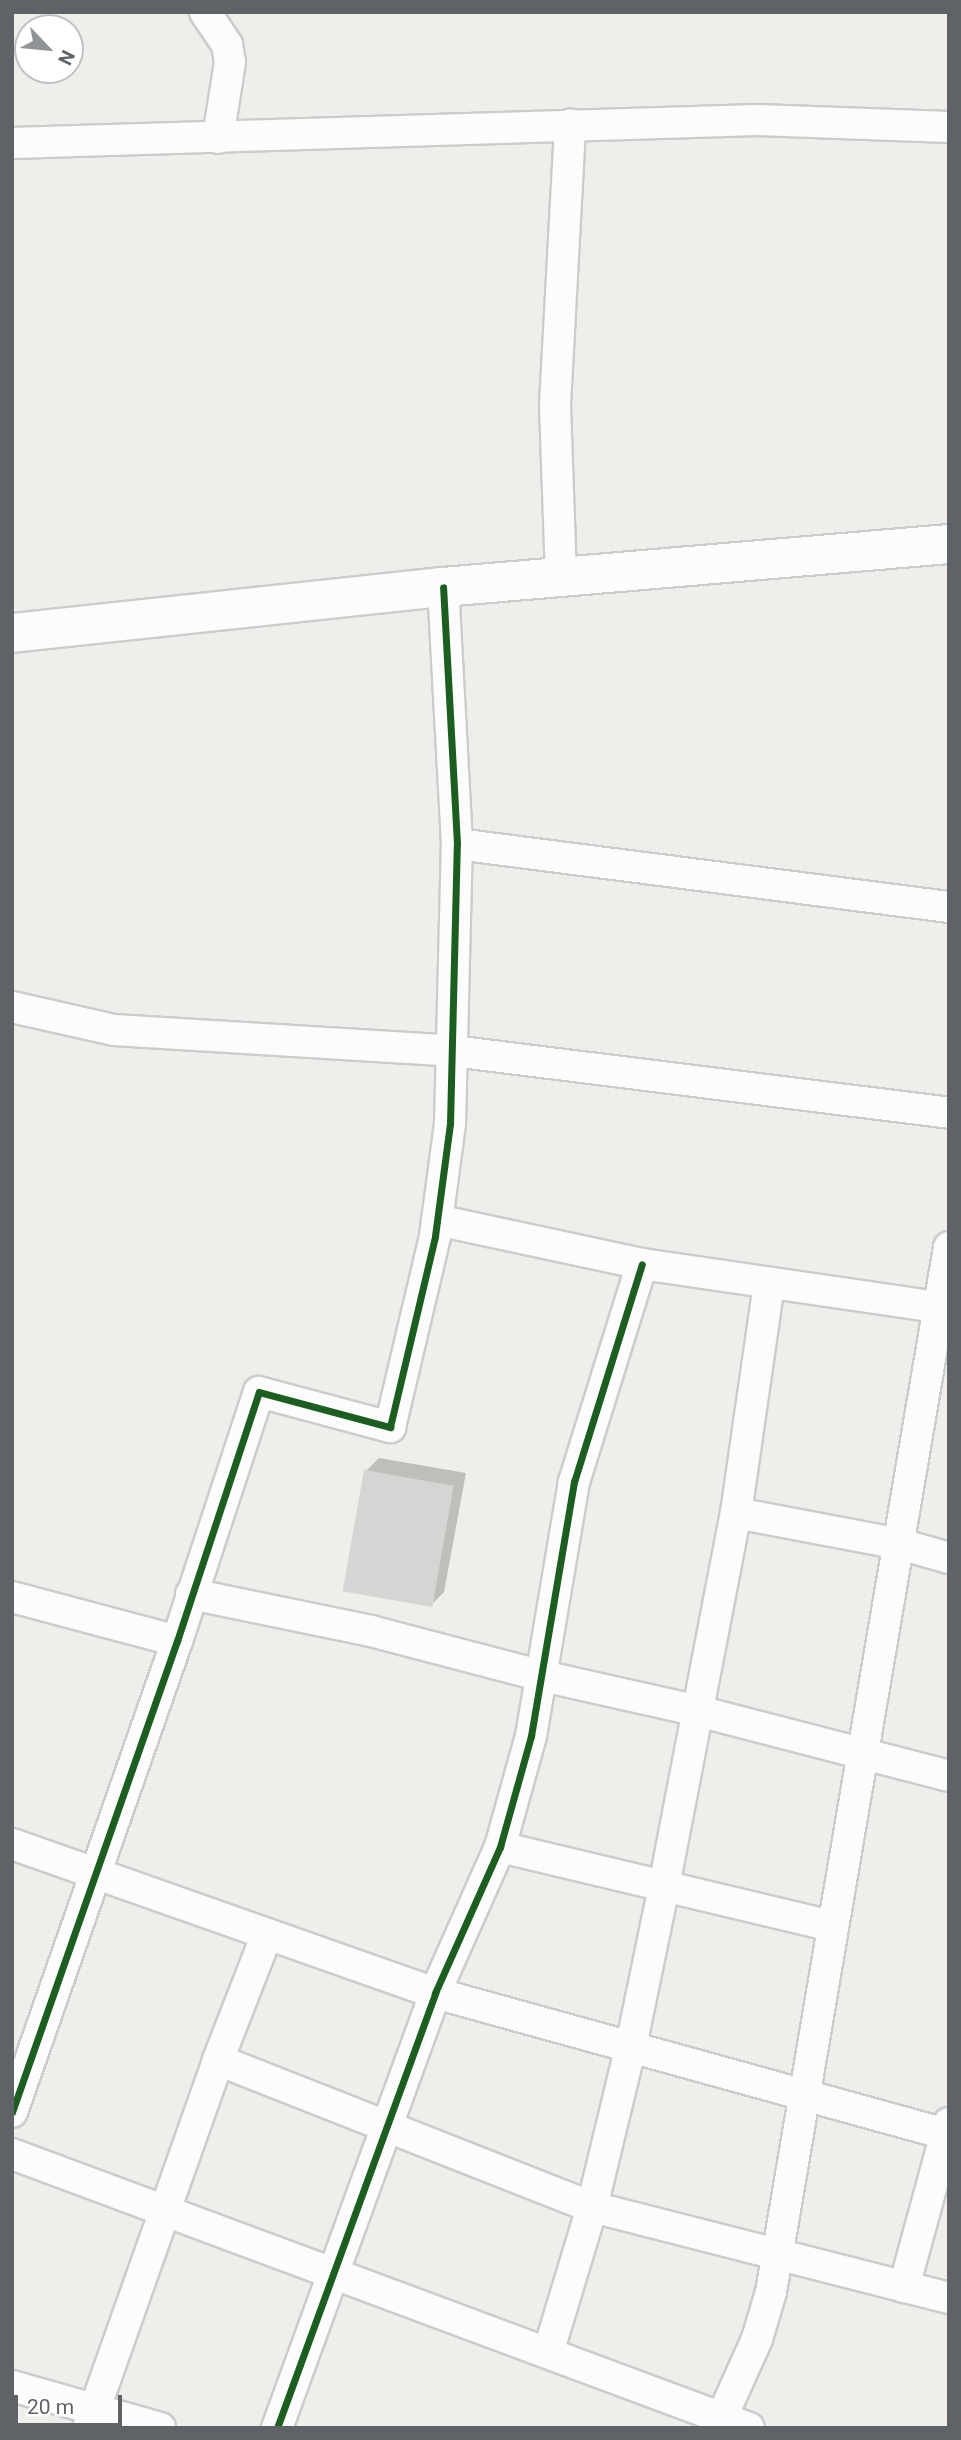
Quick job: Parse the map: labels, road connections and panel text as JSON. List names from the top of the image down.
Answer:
{
  "scale_bar": "20 m",
  "north": "bottom right"
}
